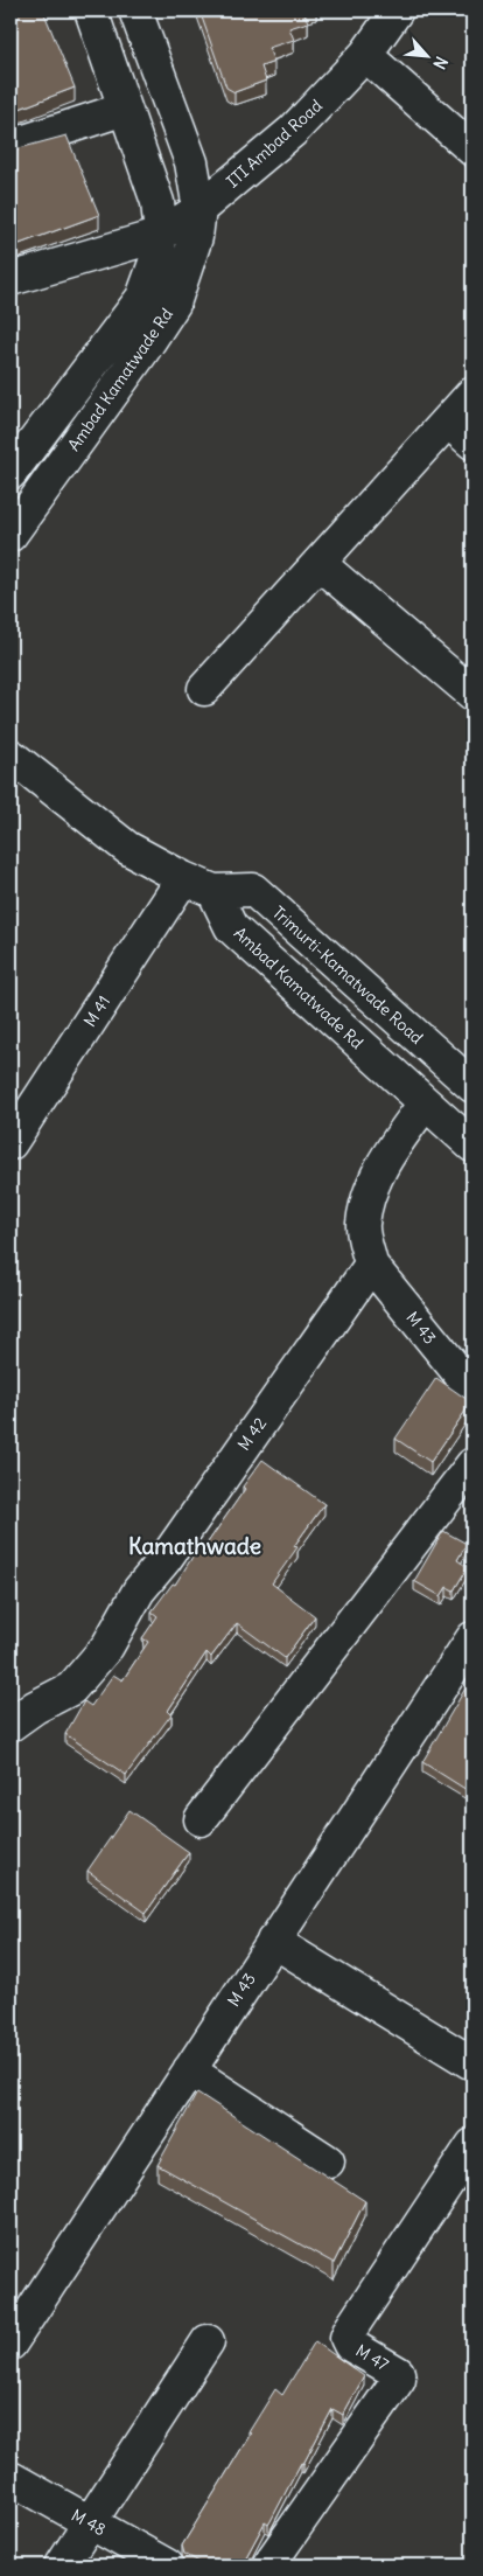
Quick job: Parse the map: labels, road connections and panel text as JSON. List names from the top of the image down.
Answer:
{
  "streets": {
    "street": [
      "ITI Ambad Road",
      "Ambad Kamatwade Rd",
      "Trimurti-Kamatwade Road",
      "M 41",
      "M 43",
      "M 42",
      "M 47",
      "M 48"
    ]
  },
  "crossings": [
    ["ITI Ambad Road", "Ambad Kamatwade Rd"],
    ["Ambad Kamatwade Rd", "Trimurti-Kamatwade Road"],
    ["M 43", "M 42"]
  ],
  "districts": ["Kamathwade"],
  "north": "bottom right"
}
